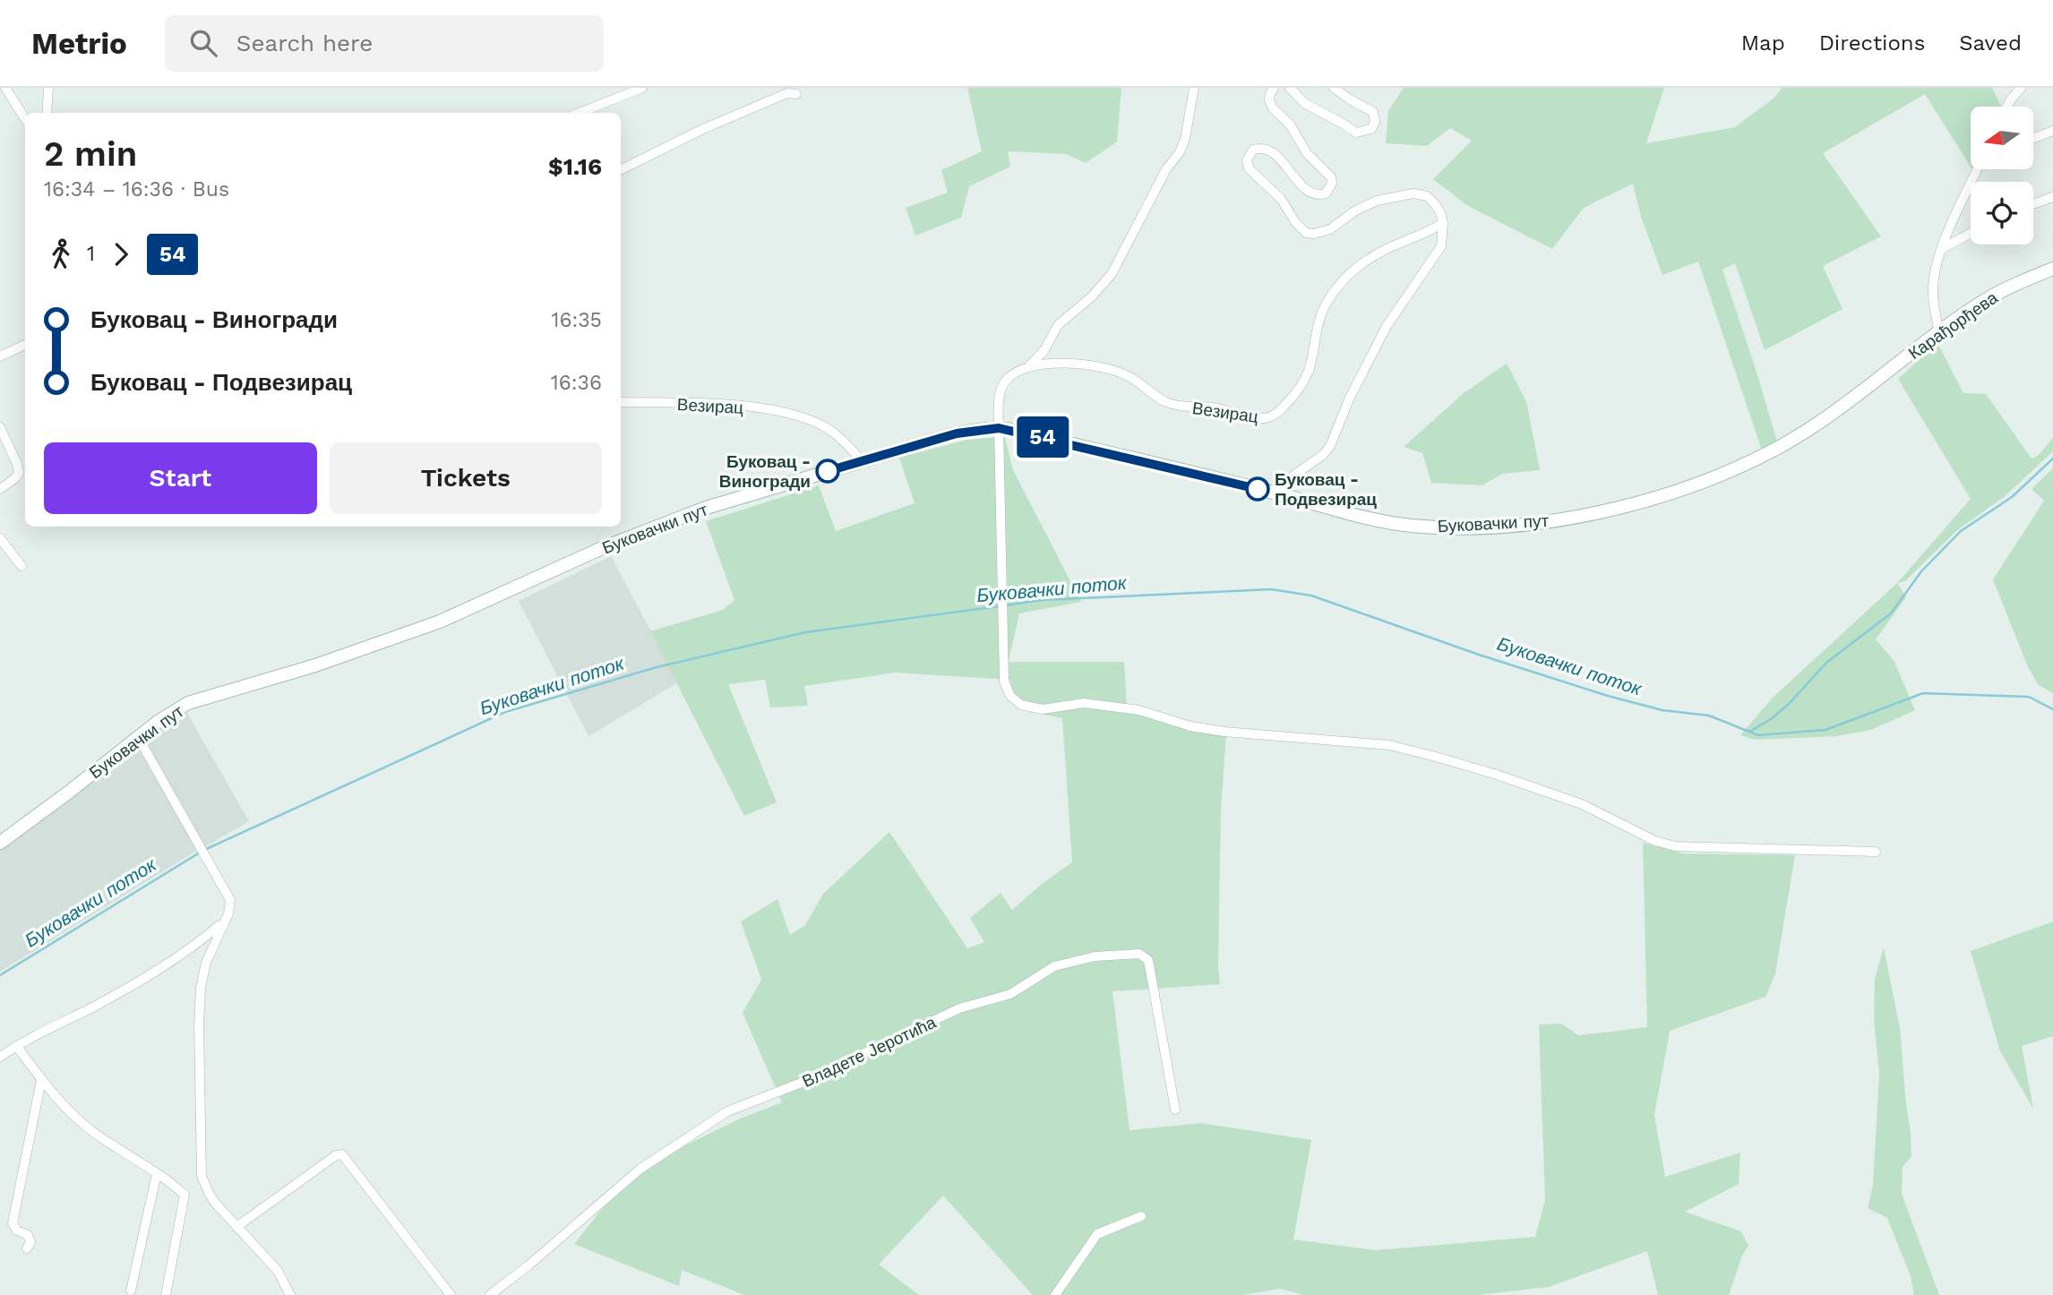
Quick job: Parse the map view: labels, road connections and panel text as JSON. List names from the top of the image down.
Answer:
{
  "streets": {
    "street": [
      "Карађорђева",
      "Везирац",
      "Буковачки пут",
      "Владете Јеротића"
    ]
  },
  "crossings": [
    ["Карађорђева", "Буковачки пут"],
    ["Везирац", "Буковачки пут"]
  ],
  "water": ["Буковачки поток"],
  "places": ["Буковац - Виногради", "Буковац - Подвезирац"],
  "lines": ["bus line 54"],
  "north": "left",
  "page": {
    "header": "Metrio",
    "search": "Search here",
    "nav": ["Map", "Directions", "Saved"],
    "on_map": "54",
    "heading": ["2 min", "16:34 – 16:36 · Bus", "$1.16"],
    "legs": ["1", "54"],
    "list": [
      {
        "name": "Буковац - Виногради",
        "value": "16:35"
      },
      {
        "name": "Буковац - Подвезирац",
        "value": "16:36"
      }
    ],
    "buttons": ["Start", "Tickets"]
  }
}
